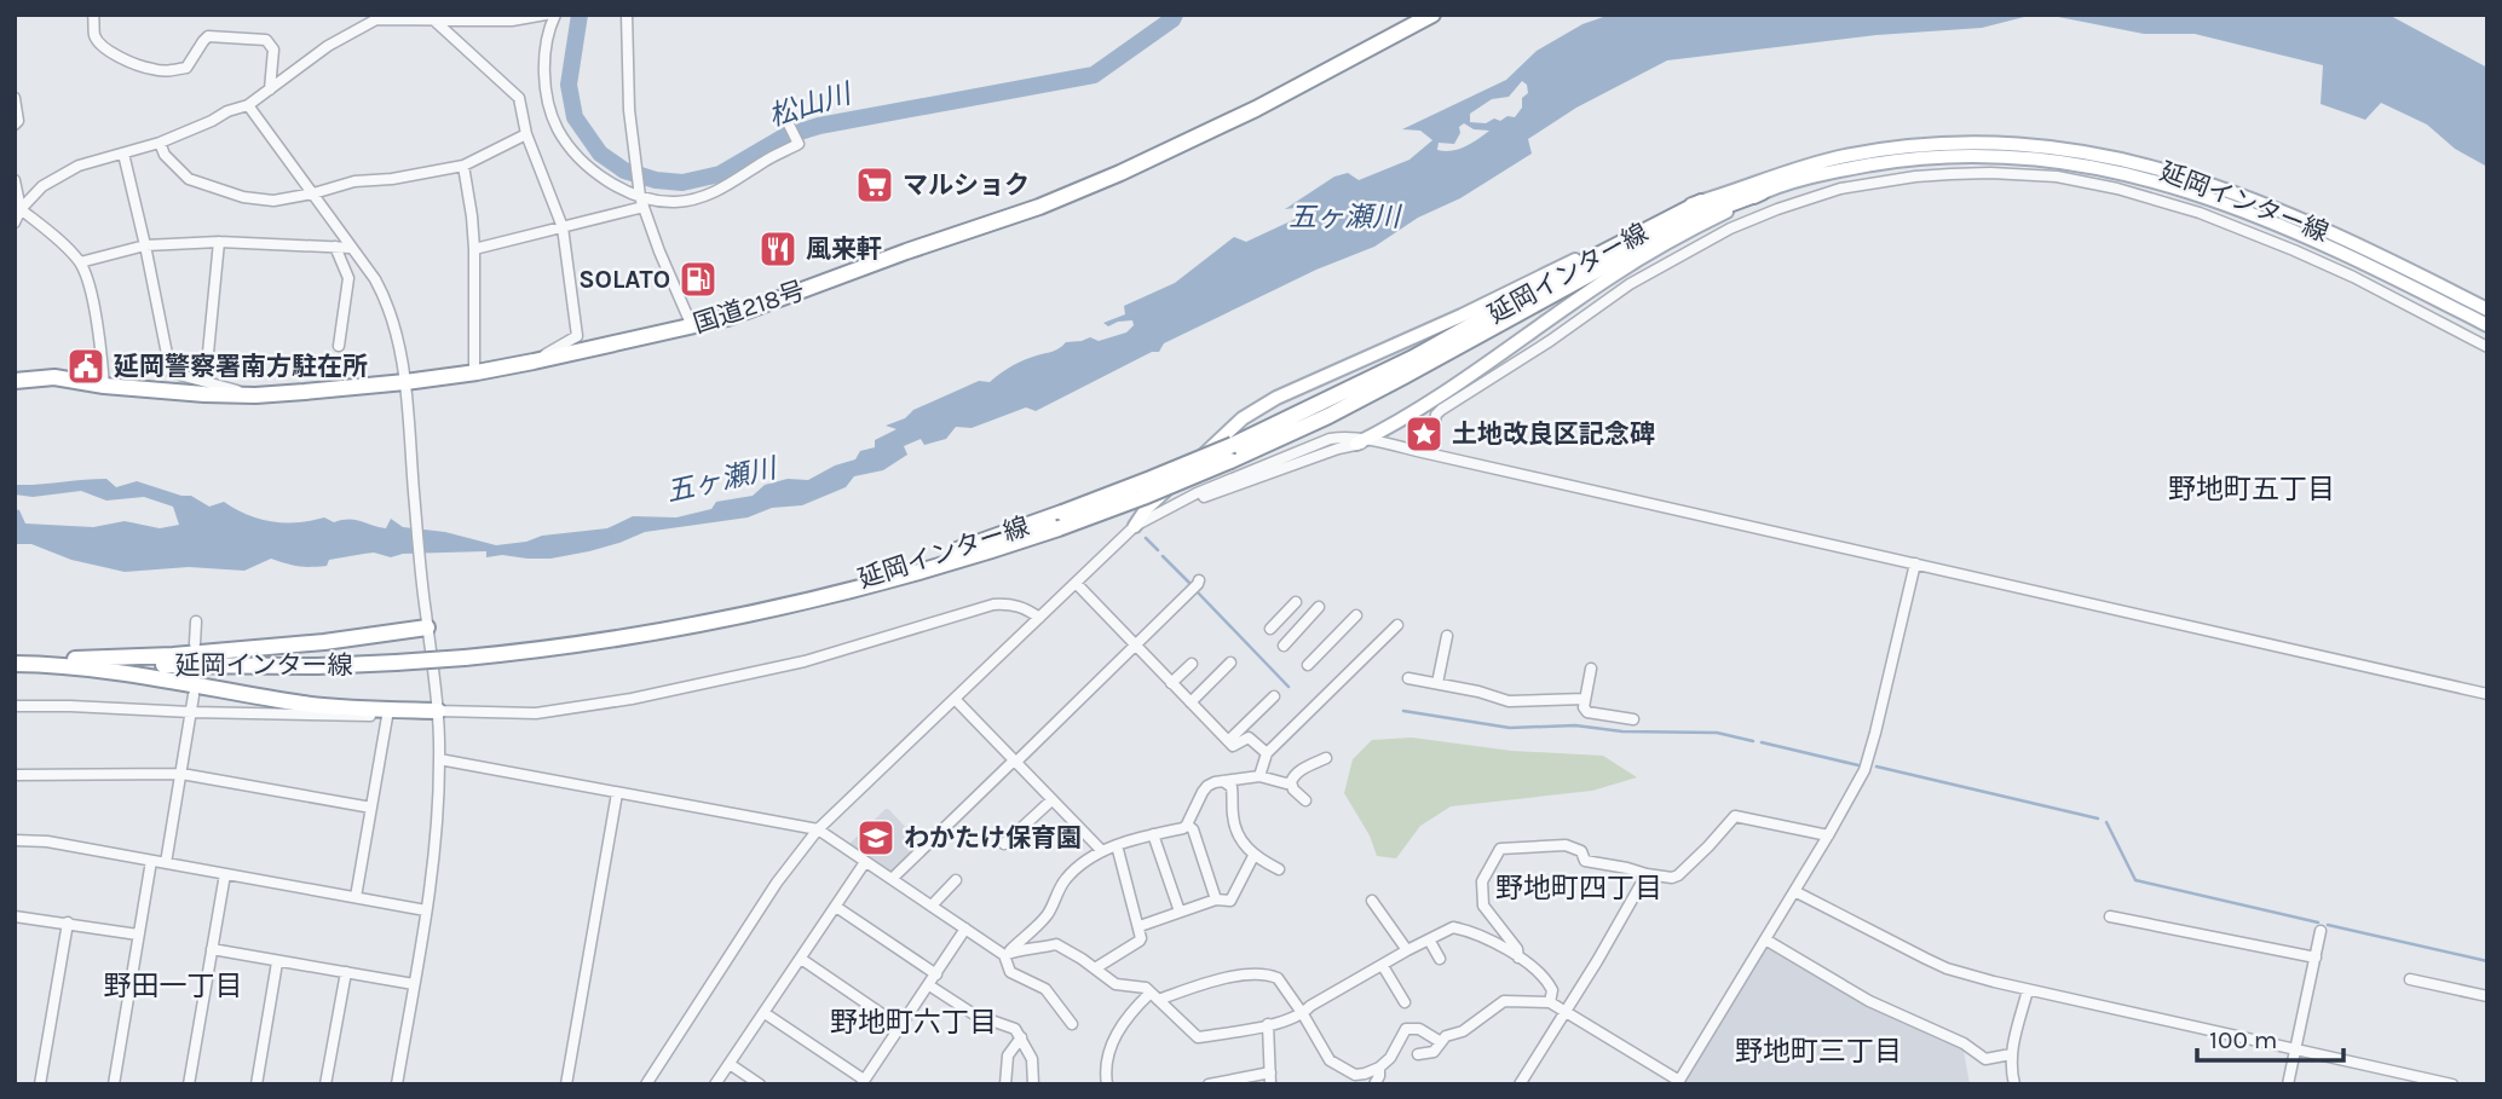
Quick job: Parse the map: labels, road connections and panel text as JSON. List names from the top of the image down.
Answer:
{
  "streets": {
    "highway": ["延岡インター線", "国道218号"]
  },
  "districts": [
    "野地町五丁目",
    "野地町四丁目",
    "野田一丁目",
    "野地町六丁目",
    "野地町三丁目"
  ],
  "water": ["松山川", "五ヶ瀬川"],
  "places": {
    "supermarket": ["マルショク"],
    "restaurant": ["風来軒"],
    "fuel station": ["SOLATO"],
    "public building": ["延岡警察署南方駐在所"],
    "place": ["土地改良区記念碑"],
    "school or university": ["わかたけ保育園"]
  },
  "scale_bar": "100 m"
}
